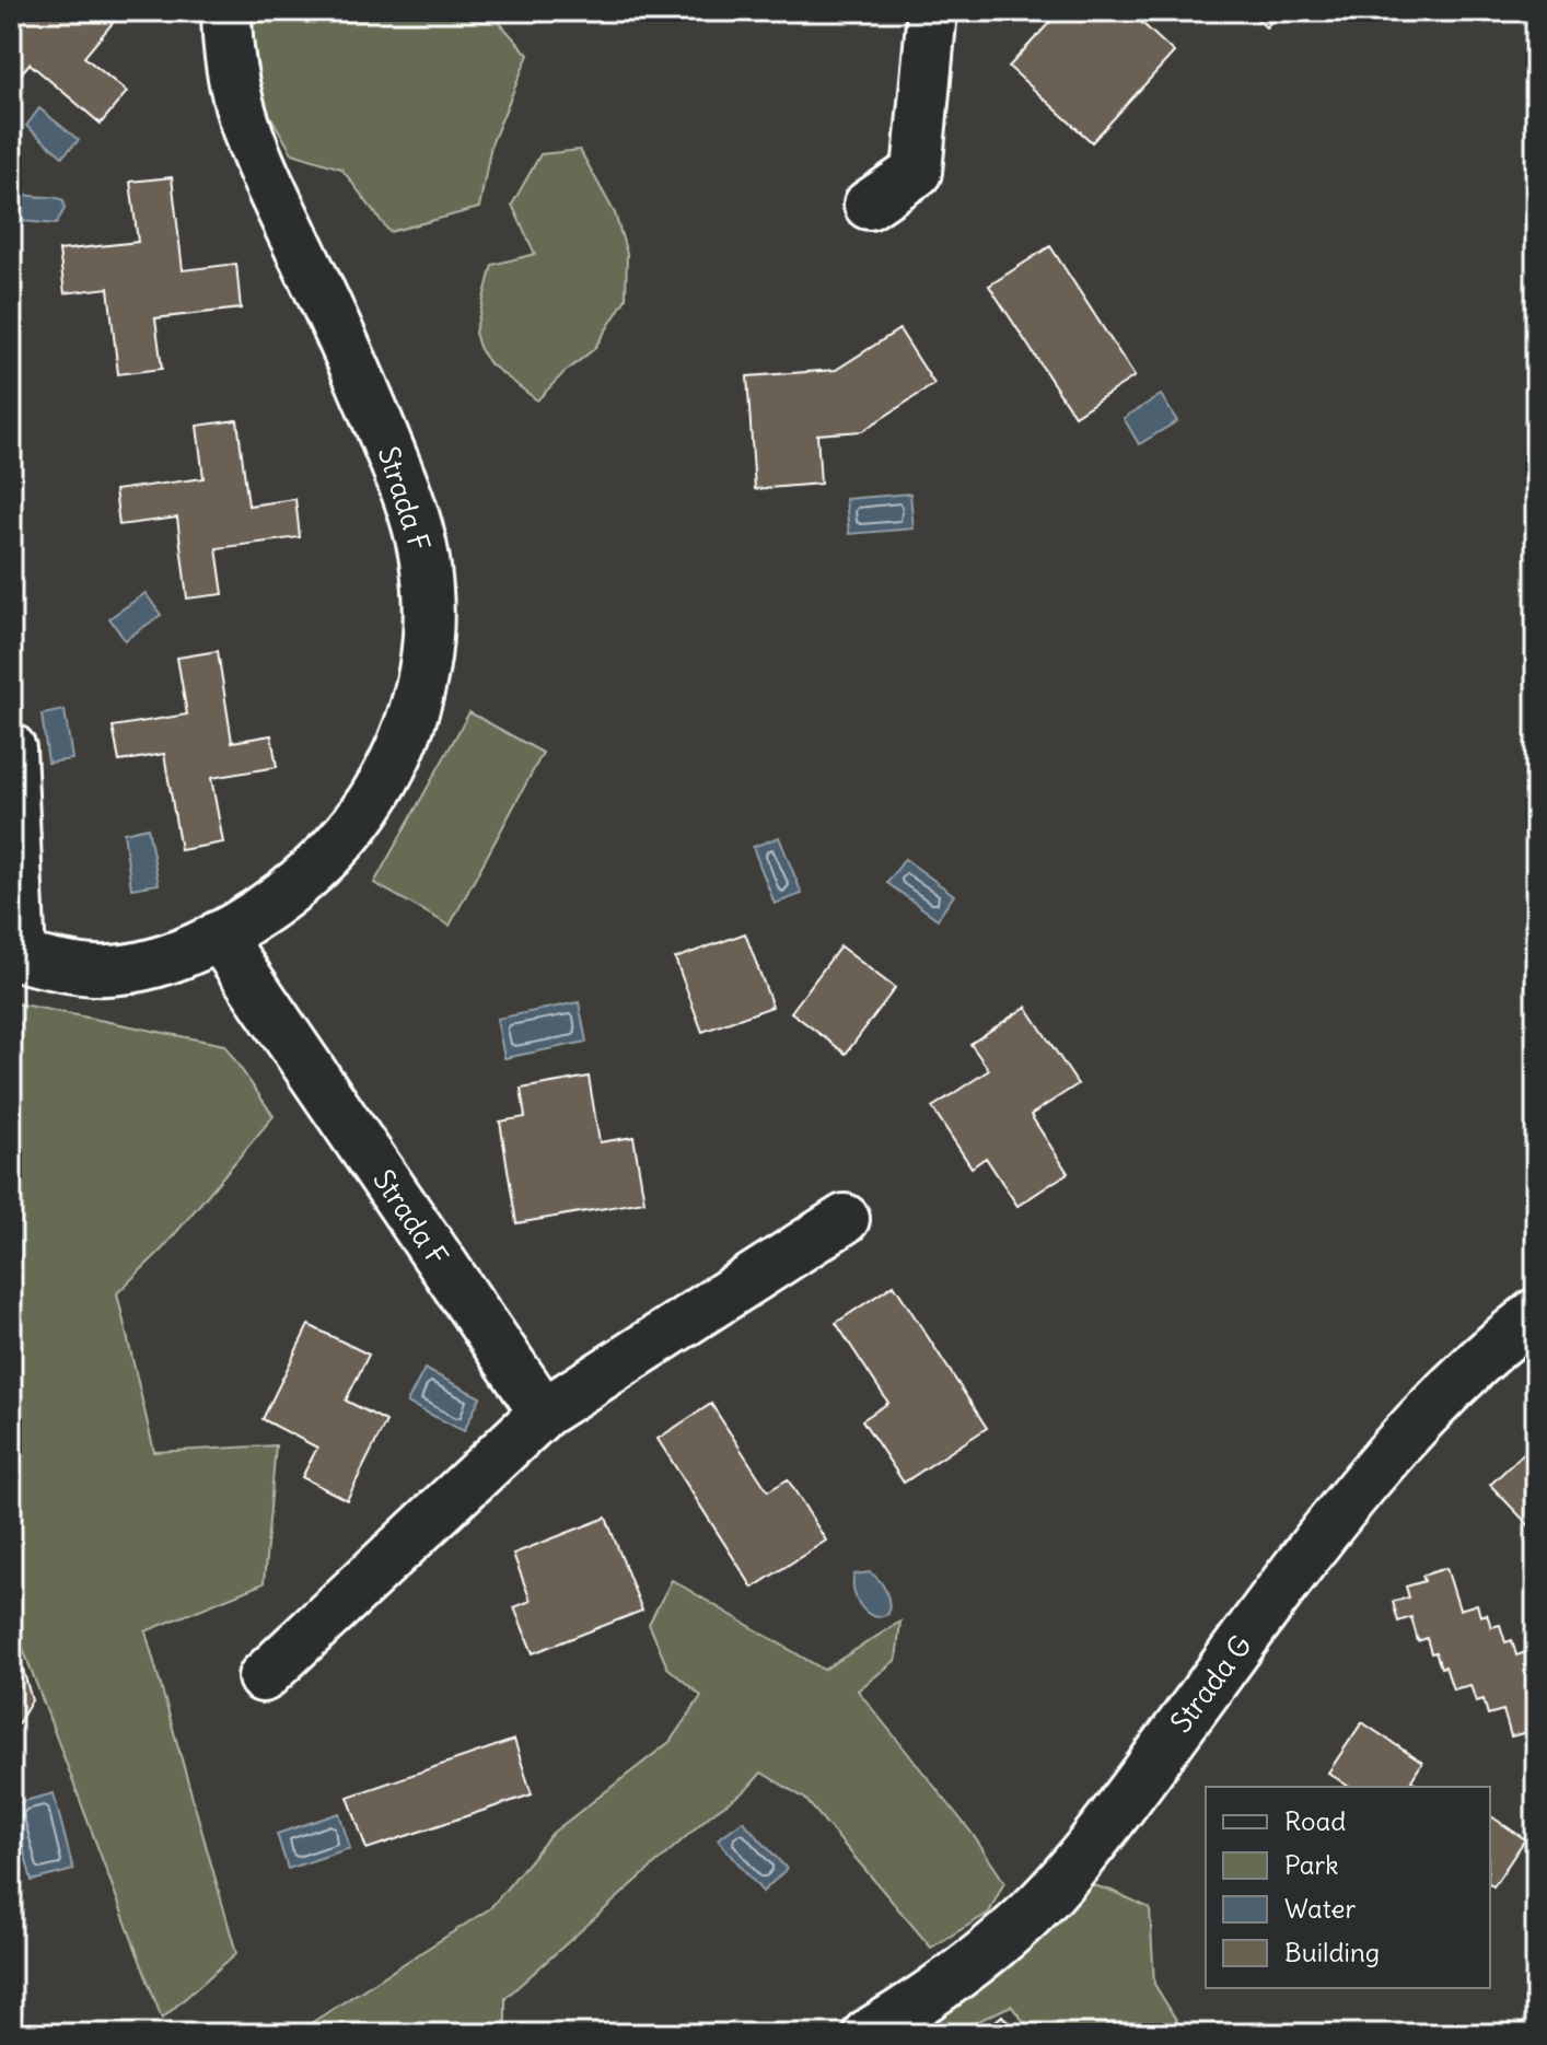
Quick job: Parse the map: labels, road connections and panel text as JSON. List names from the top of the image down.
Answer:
{
  "streets": {
    "street": ["Strada F", "Strada G"]
  },
  "legend": [
    "Road",
    "Park",
    "Water",
    "Building"
  ]
}
